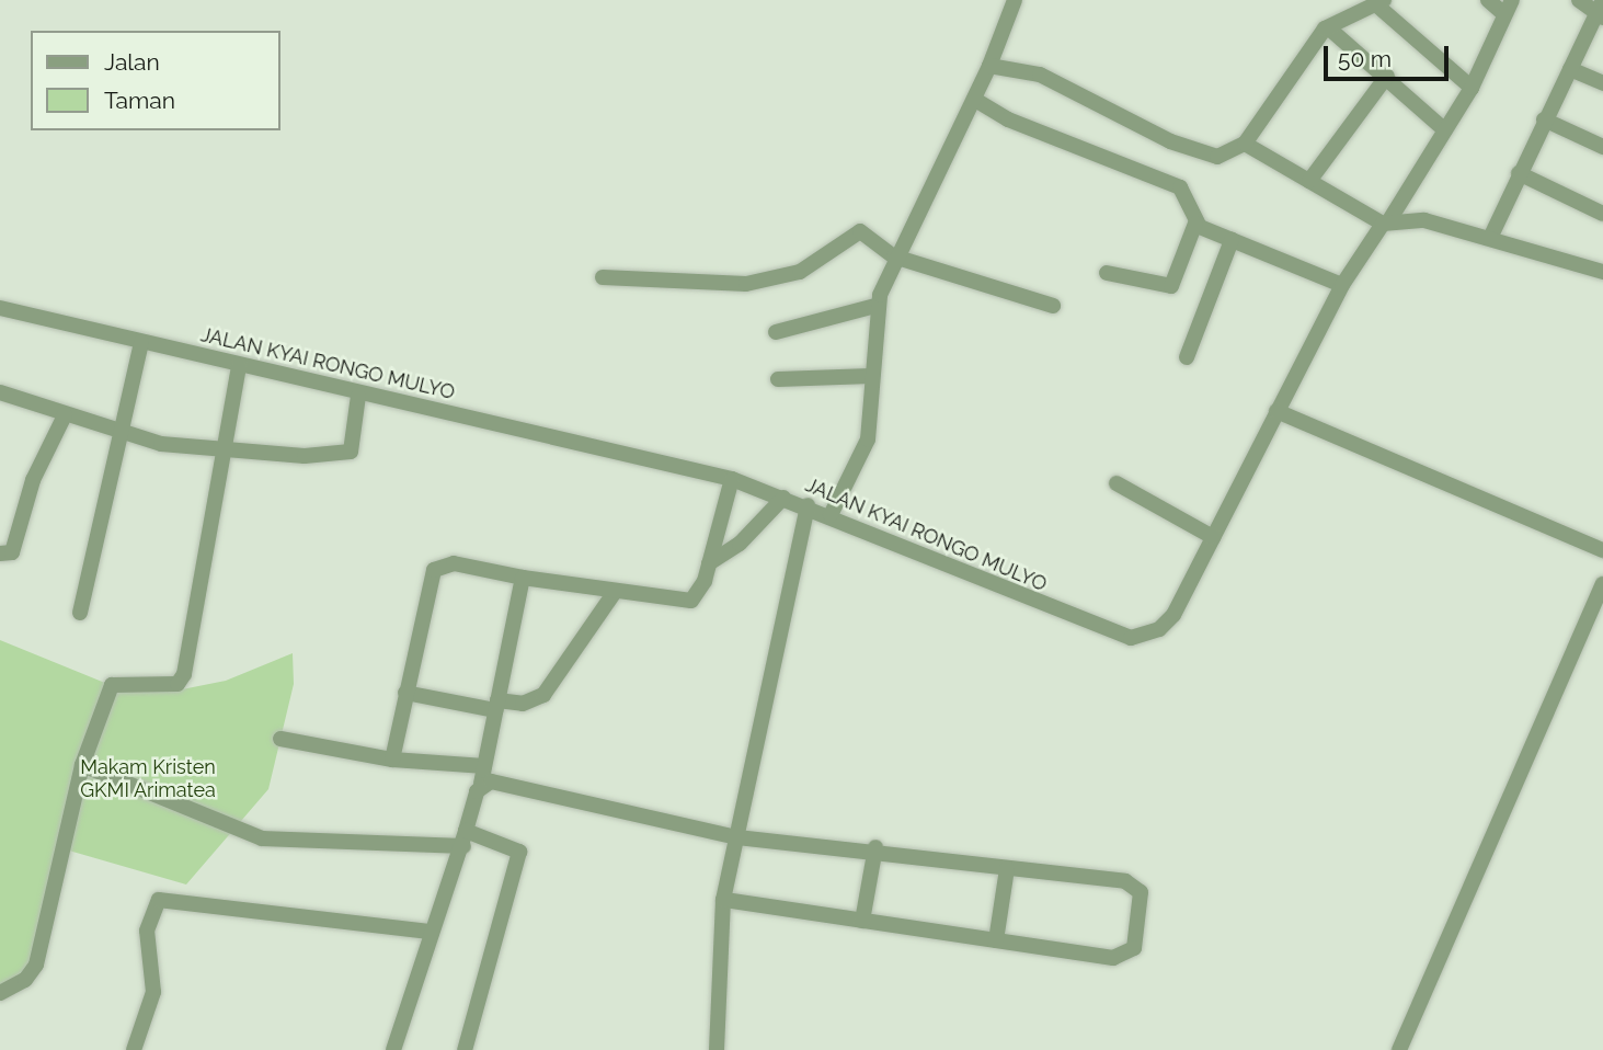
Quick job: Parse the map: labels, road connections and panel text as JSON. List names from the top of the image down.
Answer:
{
  "streets": {
    "street": ["JALAN KYAI RONGO MULYO"]
  },
  "parks": ["Makam Kristen GKMI Arimatea"],
  "legend": ["Jalan", "Taman"],
  "scale_bar": "50 m"
}
